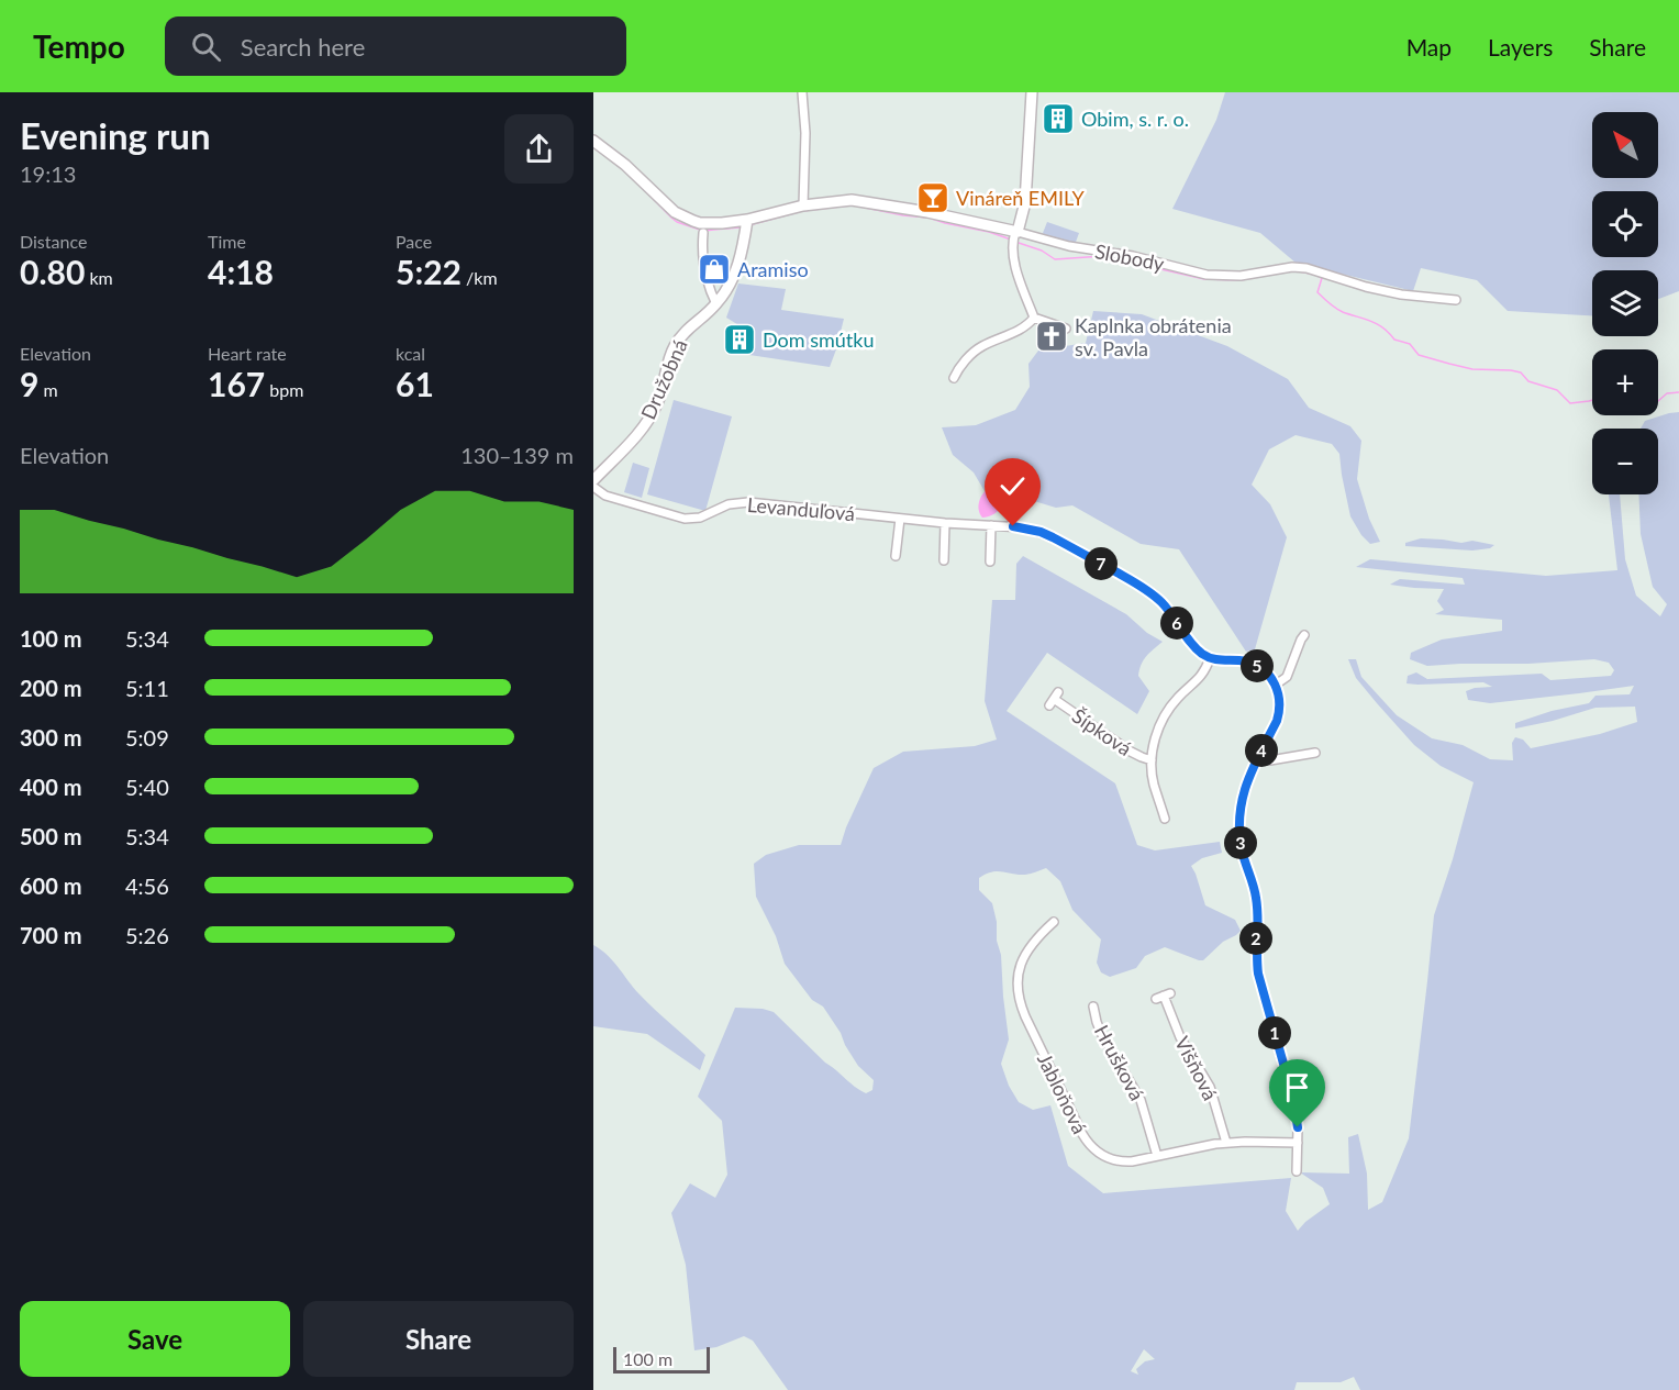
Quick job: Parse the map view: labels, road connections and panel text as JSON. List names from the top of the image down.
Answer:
{
  "streets": {
    "street": [
      "Slobody",
      "Družobná",
      "Levanduľová",
      "Šípková",
      "Hrušková",
      "Višňová",
      "Jabloňová"
    ]
  },
  "crossings": [
    ["Slobody", "Družobná"],
    ["Levanduľová", "Šípková"],
    ["Hrušková", "Jabloňová"],
    ["Višňová", "Jabloňová"]
  ],
  "places": {
    "building": ["Obim, s. r. o.", "Dom smútku"],
    "bar": ["Vináreň EMILY"],
    "shop": ["Aramiso"],
    "church": ["Kaplnka obrátenia sv. Pavla"]
  },
  "scale_bar": "100 m",
  "north": "top left",
  "page": {
    "header": "Tempo",
    "search": "Search here",
    "nav": ["Map", "Layers", "Share"],
    "heading": ["Evening run", "19:13"],
    "map_buttons": ["+", "−"],
    "stats": [
      ["Distance", "0.80 km"],
      ["Time", "4:18"],
      ["Pace", "5:22 /km"],
      ["Elevation", "9 m"],
      ["Heart rate", "167 bpm"],
      ["kcal", "61"]
    ],
    "chart": ["Elevation", "130–139 m"],
    "pins": [
      "7",
      "6",
      "5",
      "4",
      "3",
      "2",
      "1"
    ],
    "list": [
      {
        "name": "100 m",
        "note": "5:34"
      },
      {
        "name": "200 m",
        "note": "5:11"
      },
      {
        "name": "300 m",
        "note": "5:09"
      },
      {
        "name": "400 m",
        "note": "5:40"
      },
      {
        "name": "500 m",
        "note": "5:34"
      },
      {
        "name": "600 m",
        "note": "4:56"
      },
      {
        "name": "700 m",
        "note": "5:26"
      }
    ],
    "buttons": ["Save", "Share"],
    "scale": "100 m"
  }
}
